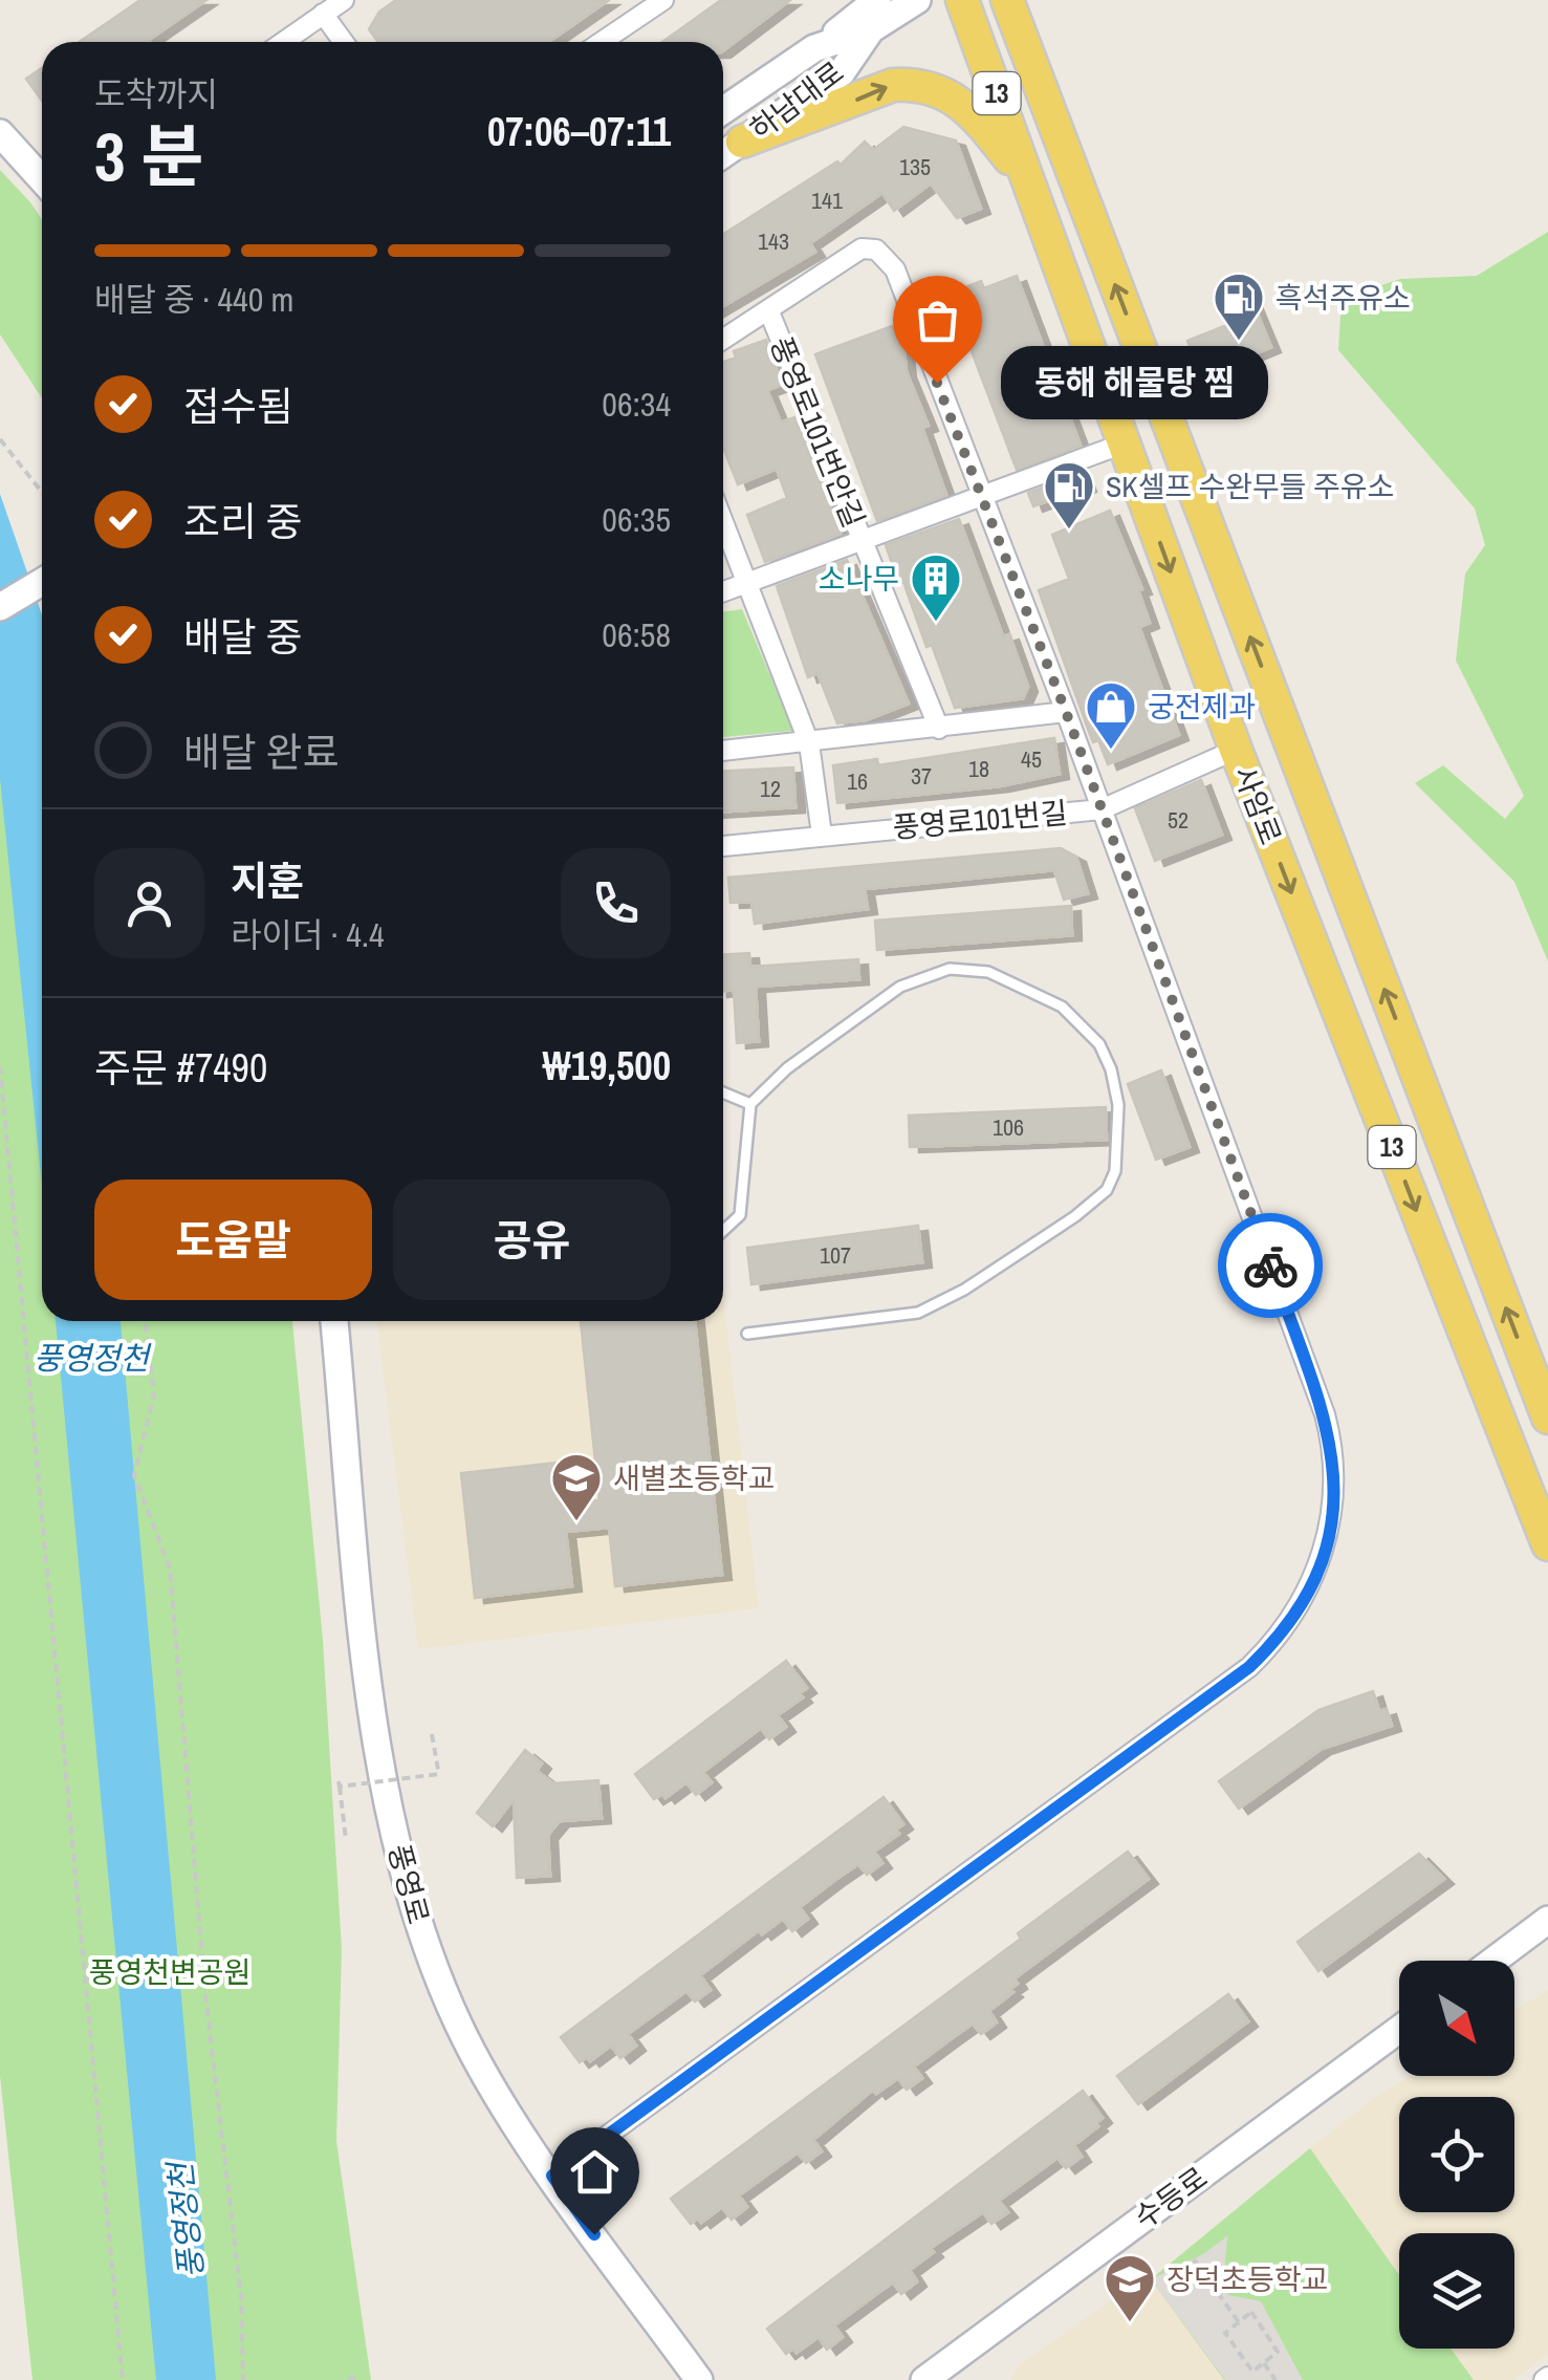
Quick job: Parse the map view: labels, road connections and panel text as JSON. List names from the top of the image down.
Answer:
{
  "streets": {
    "main road": [
      "13",
      "하남대로",
      "사암로",
      "풍영로",
      "수등로"
    ],
    "street": ["풍영로101번안길", "풍영로101번길"]
  },
  "crossings": [
    ["풍영로101번안길", "풍영로101번길"],
    ["풍영로101번안길", "풍영로"],
    ["사암로", "풍영로101번길"]
  ],
  "water": ["풍영정천"],
  "parks": ["풍영천변공원"],
  "places": {
    "fuel station": ["흑석주유소", "SK셀프 수완무들 주유소"],
    "other": ["동해 해물탕 찜"],
    "building": ["소나무"],
    "shop": ["궁전제과"],
    "school or university": ["새별초등학교", "장덕초등학교"]
  },
  "house_numbers": [
    "135",
    "141",
    "143",
    "45",
    "18",
    "37",
    "16",
    "12",
    "52",
    "106",
    "107"
  ],
  "north": "bottom right",
  "page": {
    "heading": ["3 분", "도착까지", "07:06–07:11"],
    "panel": [
      "지훈",
      "라이더 · 4.4",
      "주문 #7490",
      "₩19,500"
    ],
    "bar": "배달 중 · 440 m",
    "bubble": "동해 해물탕 찜",
    "list": [
      ["접수됨", "06:34"],
      ["조리 중", "06:35"],
      ["배달 중", "06:58"],
      "배달 완료"
    ],
    "buttons": ["도움말", "공유"]
  }
}
